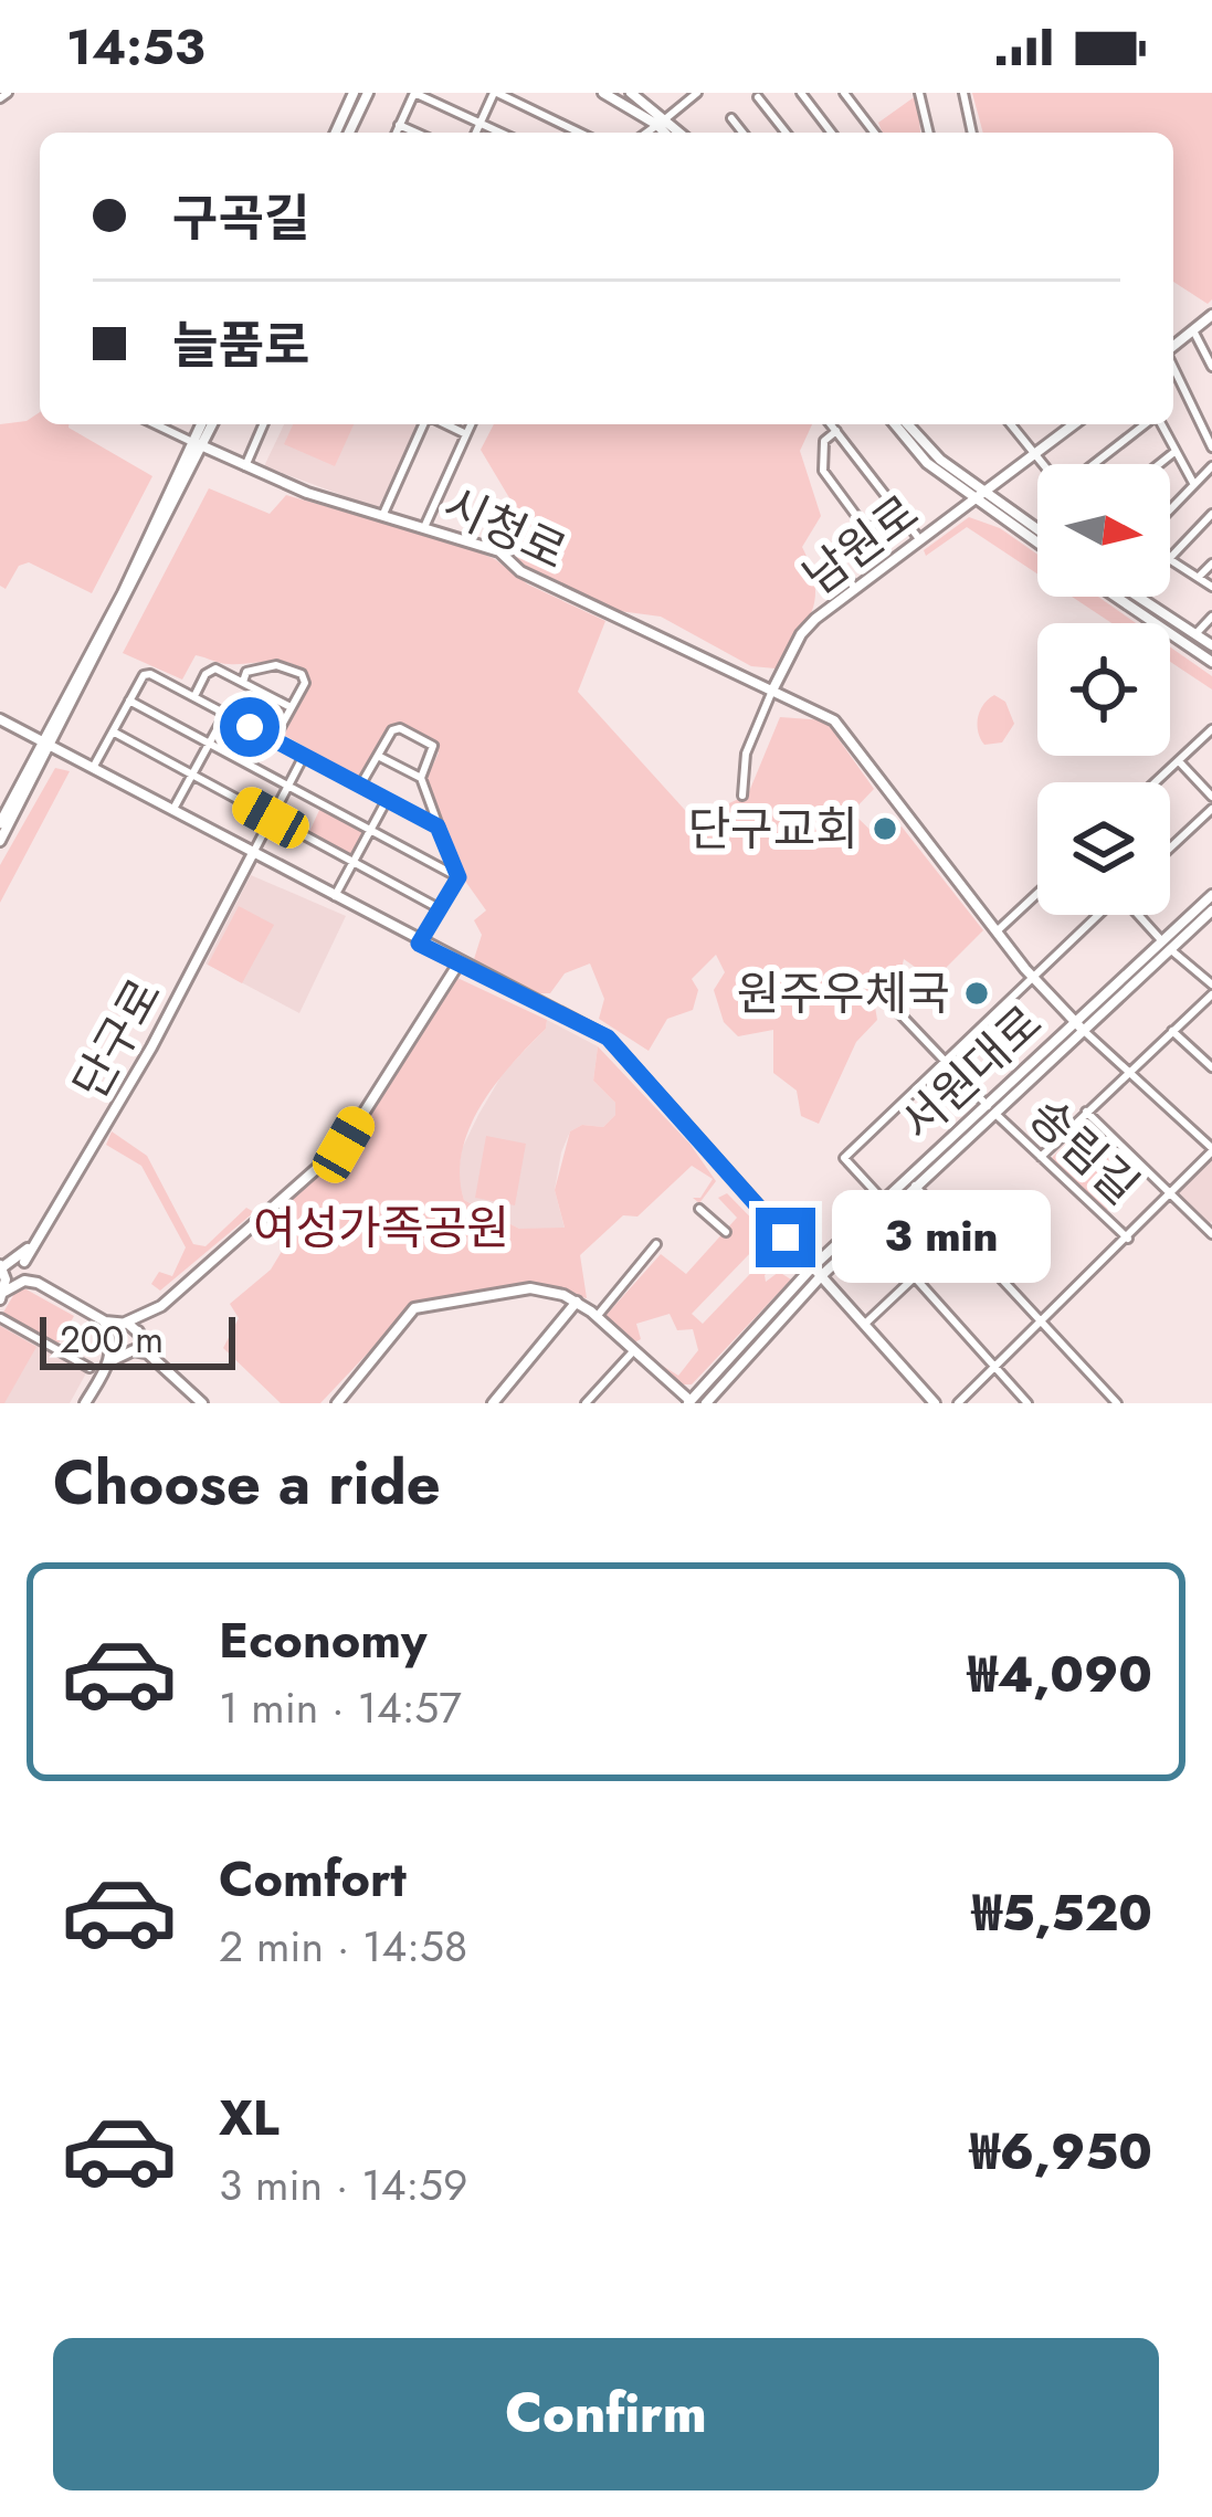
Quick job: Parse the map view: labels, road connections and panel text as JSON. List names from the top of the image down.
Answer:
{
  "streets": {
    "street": [
      "시청로",
      "남원로",
      "단구로",
      "서원대로",
      "송림길"
    ]
  },
  "crossings": [
    ["시청로", "남원로"],
    ["시청로", "서원대로"],
    ["남원로", "서원대로"],
    ["서원대로", "송림길"]
  ],
  "parks": ["여성가족공원"],
  "places": ["단구교회", "원주우체국"],
  "scale_bar": "200 m",
  "north": "right",
  "page": {
    "status": "14:53",
    "banner": ["구곡길", "늘품로"],
    "bubble": "3 min",
    "scale": "200 m",
    "heading": "Choose a ride",
    "list": [
      {
        "name": "Economy",
        "note": "1 min · 14:57",
        "value": "₩4,090"
      },
      {
        "name": "Comfort",
        "note": "2 min · 14:58",
        "value": "₩5,520"
      },
      {
        "name": "XL",
        "note": "3 min · 14:59",
        "value": "₩6,950"
      }
    ],
    "buttons": "Confirm"
  }
}
